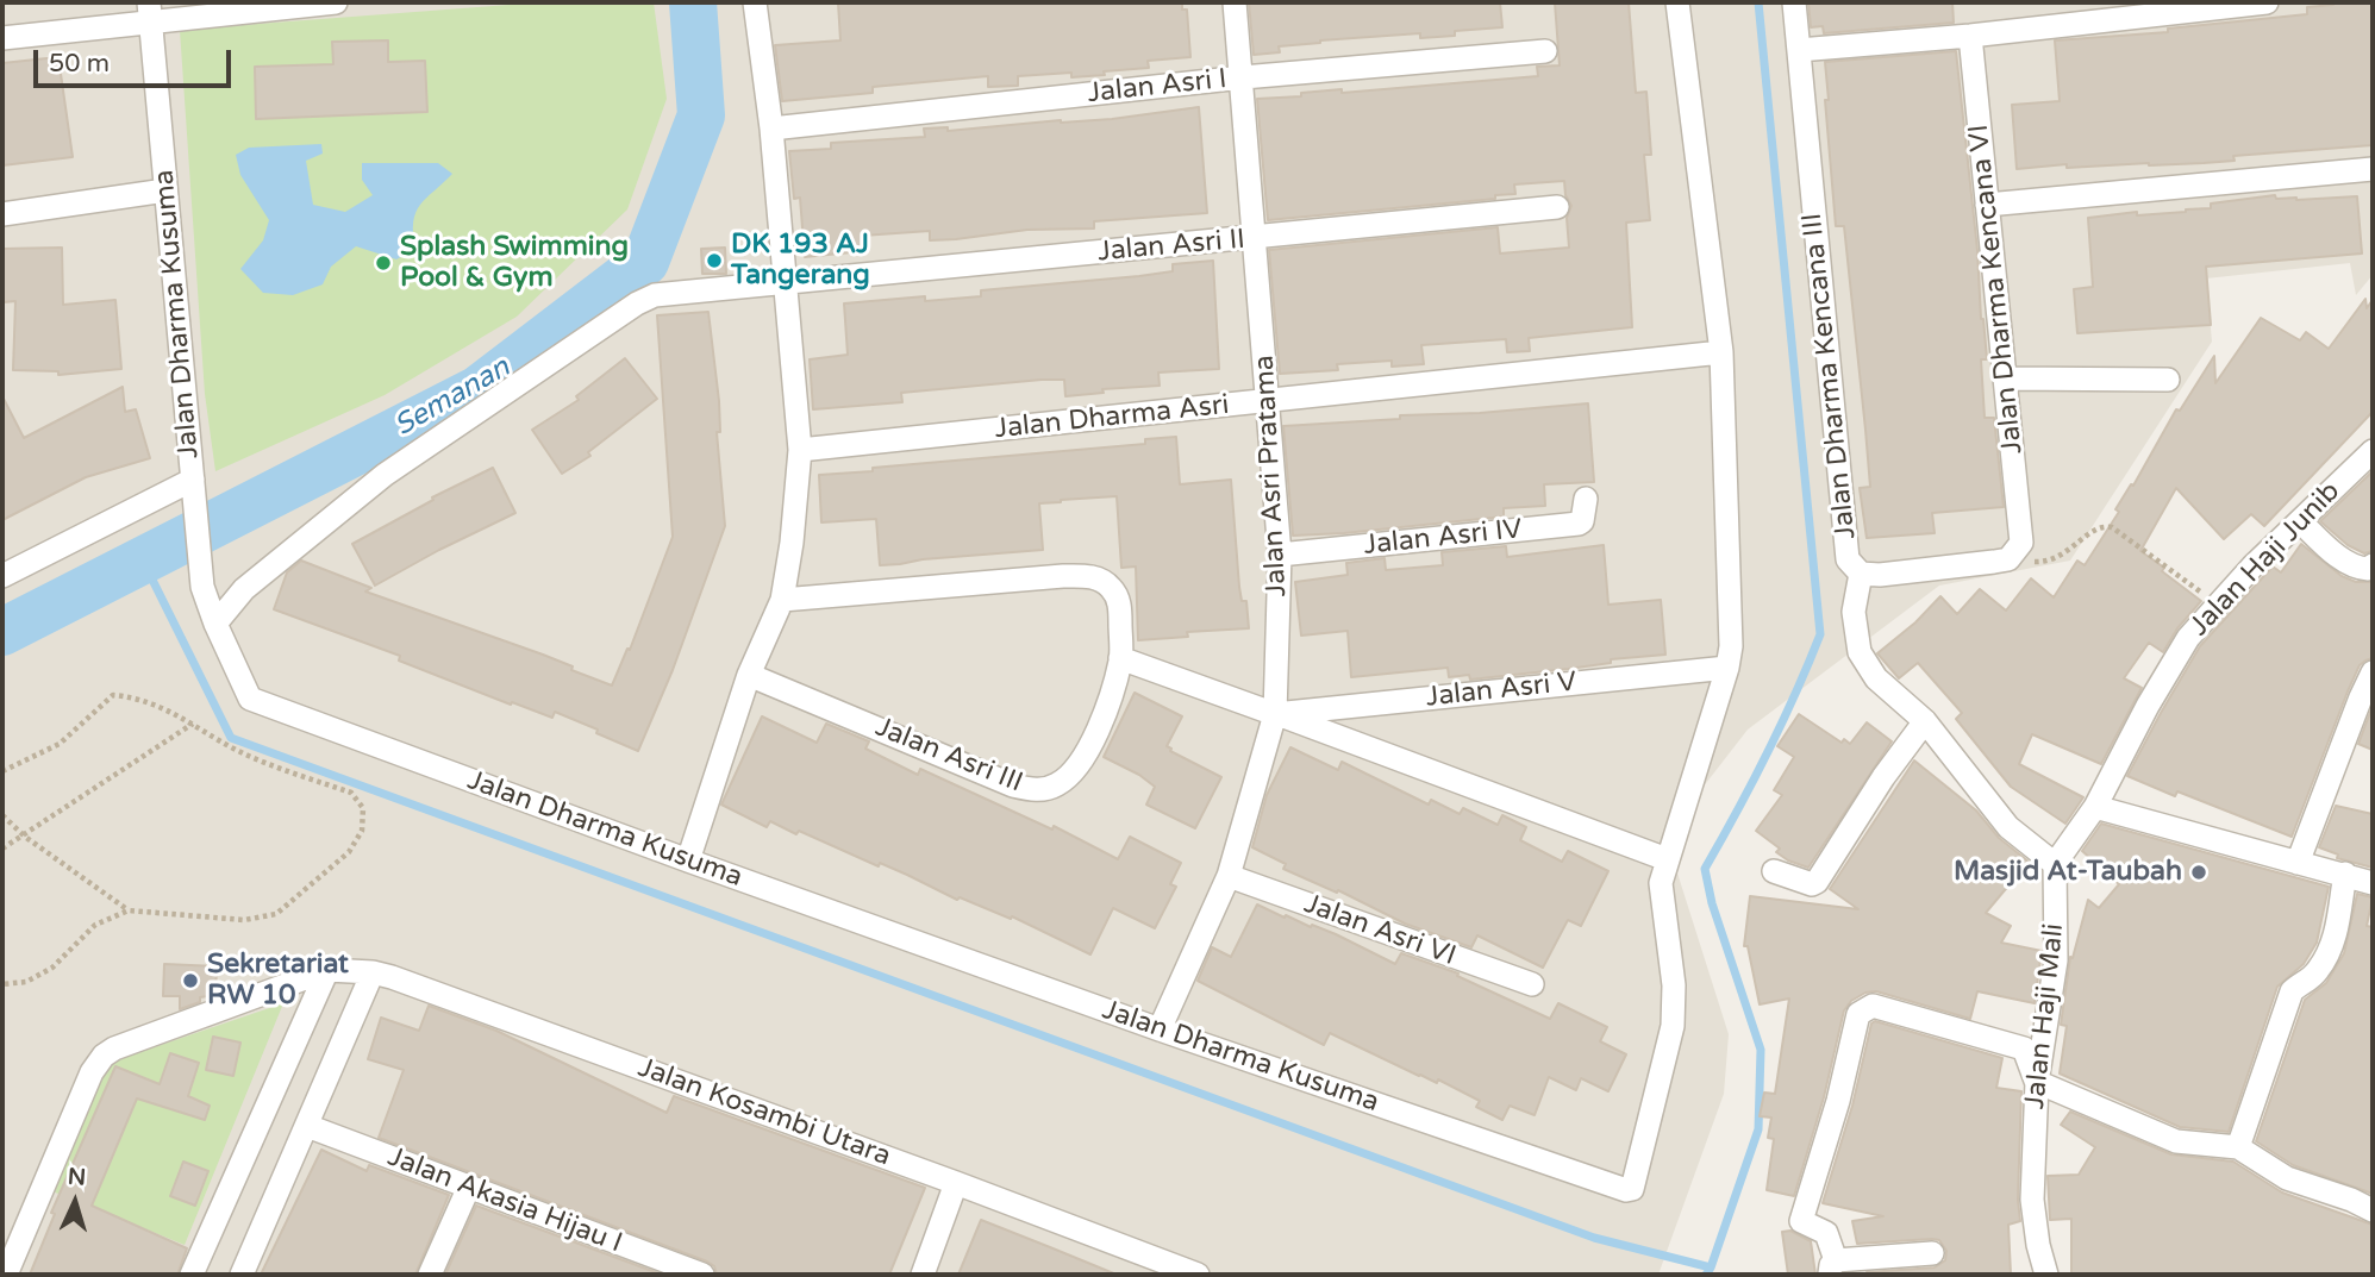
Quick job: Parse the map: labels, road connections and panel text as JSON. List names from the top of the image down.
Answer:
{
  "streets": {
    "street": [
      "Jalan Asri I",
      "Jalan Asri II",
      "Jalan Dharma Kencana VI",
      "Jalan Dharma Kusuma",
      "Jalan Dharma Kencana III",
      "Jalan Dharma Asri",
      "Jalan Asri Pratama",
      "Jalan Asri IV",
      "Jalan Haji Junib",
      "Jalan Asri V",
      "Jalan Asri III",
      "Jalan Asri VI",
      "Jalan Haji Mali",
      "Jalan Kosambi Utara",
      "Jalan Akasia Hijau I"
    ]
  },
  "crossings": [
    ["Jalan Asri I", "Jalan Asri Pratama"],
    ["Jalan Asri II", "Jalan Dharma Kusuma"],
    ["Jalan Asri II", "Jalan Asri Pratama"],
    ["Jalan Dharma Kencana VI", "Jalan Dharma Kencana III"],
    ["Jalan Dharma Kusuma", "Jalan Asri Pratama"],
    ["Jalan Dharma Kusuma", "Jalan Asri V"],
    ["Jalan Dharma Asri", "Jalan Asri Pratama"],
    ["Jalan Asri Pratama", "Jalan Asri IV"],
    ["Jalan Asri Pratama", "Jalan Asri V"],
    ["Jalan Asri Pratama", "Jalan Asri VI"],
    ["Jalan Asri V", "Jalan Asri III"]
  ],
  "water": ["Semanan"],
  "places": [
    "DK 193 AJ Tangerang",
    "Splash Swimming Pool & Gym",
    "Masjid At-Taubah",
    "Sekretariat RW 10"
  ],
  "scale_bar": "50 m",
  "north": "top"
}
